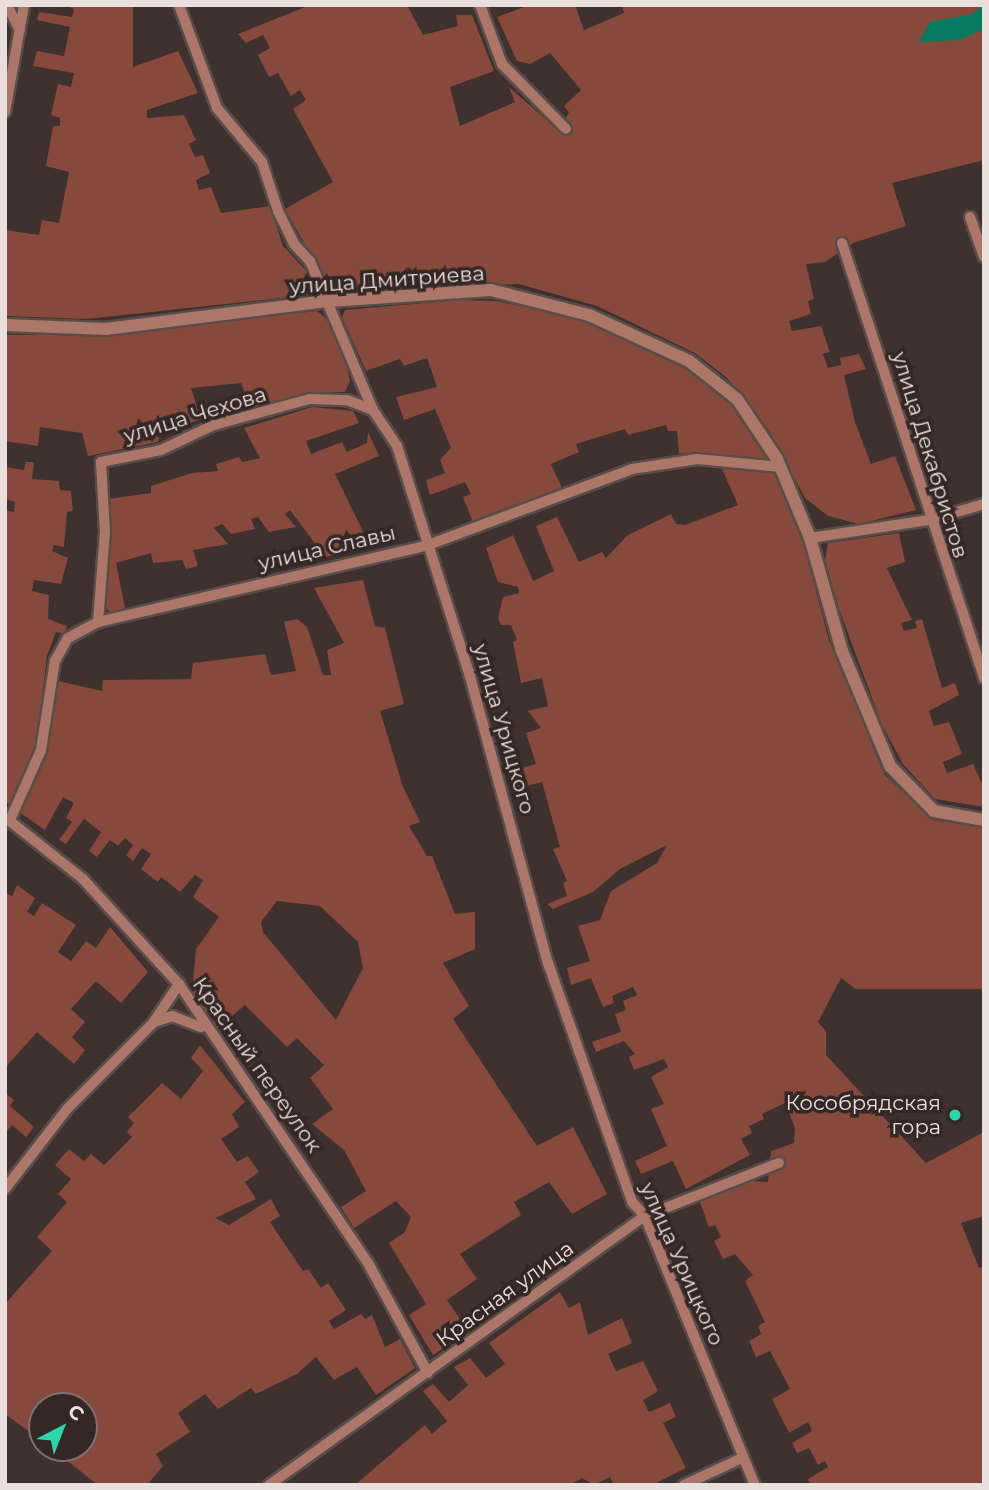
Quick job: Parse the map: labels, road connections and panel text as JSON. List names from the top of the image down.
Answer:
{
  "streets": {
    "street": [
      "улица Дмитриева",
      "улица Чехова",
      "улица Декабристов",
      "улица Славы",
      "улица Урицкого",
      "Красный переулок",
      "Красная улица"
    ]
  },
  "crossings": [
    ["улица Дмитриева", "улица Славы"],
    ["улица Дмитриева", "улица Урицкого"],
    ["улица Чехова", "улица Славы"],
    ["улица Чехова", "улица Урицкого"],
    ["улица Славы", "улица Урицкого"],
    ["улица Славы", "Красный переулок"],
    ["улица Урицкого", "Красная улица"],
    ["Красный переулок", "Красная улица"]
  ],
  "places": ["Кособрядская гора"],
  "north": "top right"
}
